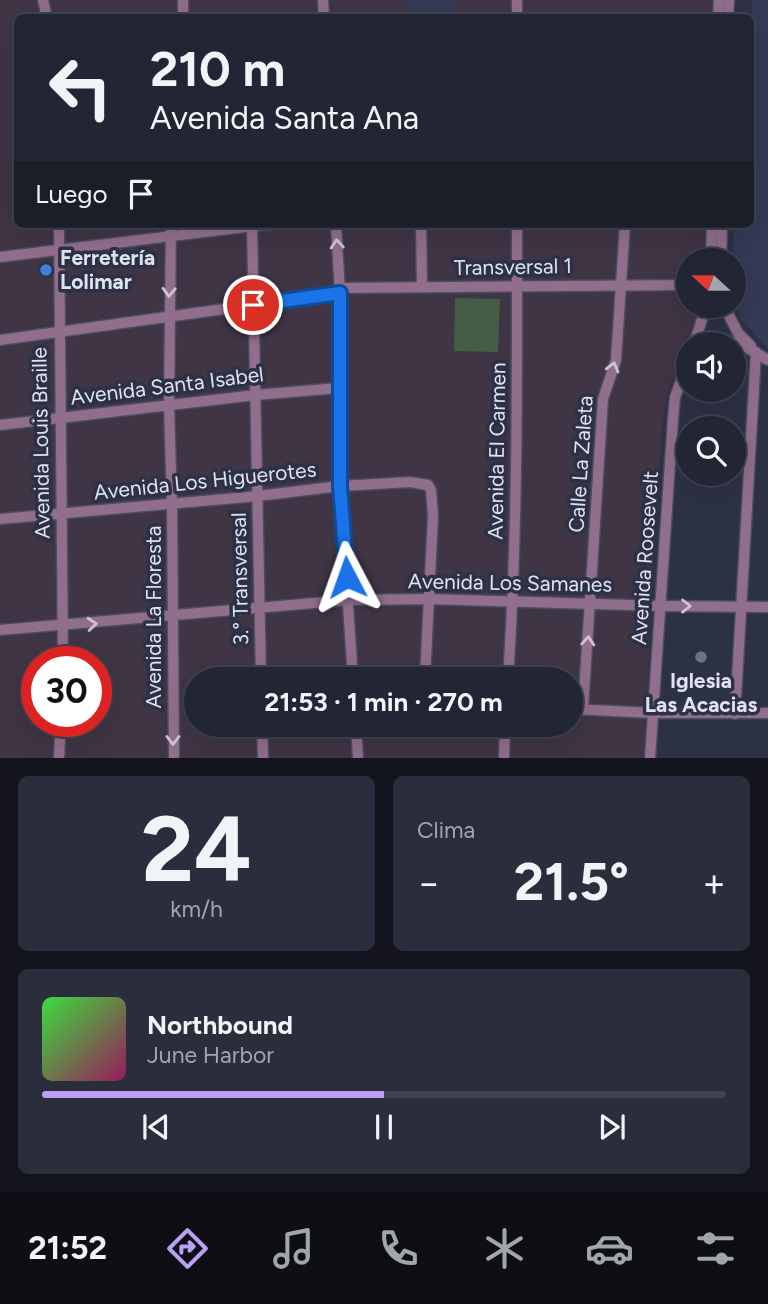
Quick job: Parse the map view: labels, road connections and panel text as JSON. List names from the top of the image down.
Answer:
{
  "streets": {
    "street": [
      "Transversal 1",
      "Avenida Santa Isabel",
      "Avenida Louis Braille",
      "Avenida El Carmen",
      "Calle La Zaleta",
      "Avenida Los Higuerotes",
      "Avenida Roosevelt",
      "3.° Transversal",
      "Avenida Los Samanes",
      "Avenida La Floresta"
    ]
  },
  "crossings": [
    ["Transversal 1", "Avenida Louis Braille"],
    ["Transversal 1", "Avenida El Carmen"],
    ["Transversal 1", "Calle La Zaleta"],
    ["Transversal 1", "3.° Transversal"],
    ["Transversal 1", "Avenida La Floresta"],
    ["Avenida Santa Isabel", "Avenida Louis Braille"],
    ["Avenida Santa Isabel", "3.° Transversal"],
    ["Avenida Santa Isabel", "Avenida La Floresta"],
    ["Avenida Louis Braille", "Avenida Los Higuerotes"],
    ["Avenida Louis Braille", "Avenida Los Samanes"],
    ["Avenida El Carmen", "Avenida Los Samanes"],
    ["Calle La Zaleta", "Avenida Los Samanes"],
    ["Avenida Los Higuerotes", "3.° Transversal"],
    ["Avenida Los Higuerotes", "Avenida Los Samanes"],
    ["Avenida Los Higuerotes", "Avenida La Floresta"],
    ["Avenida Roosevelt", "Avenida Los Samanes"],
    ["3.° Transversal", "Avenida Los Samanes"],
    ["Avenida Los Samanes", "Avenida La Floresta"]
  ],
  "one_way": ["Calle La Zaleta", "Avenida La Floresta"],
  "places": ["Ferretería Lolimar", "Iglesia Las Acacias"],
  "north": "left",
  "page": {
    "turn": ["210 m", "Avenida Santa Ana"],
    "then": "Luego",
    "limit": "30",
    "trip": "21:53 · 1 min · 270 m",
    "tile": [
      ["24", "km/h"],
      "Clima"
    ],
    "heat": ["−", "21.5°", "+"],
    "song": ["Northbound", "June Harbor"],
    "tabs": "21:52"
  }
}
